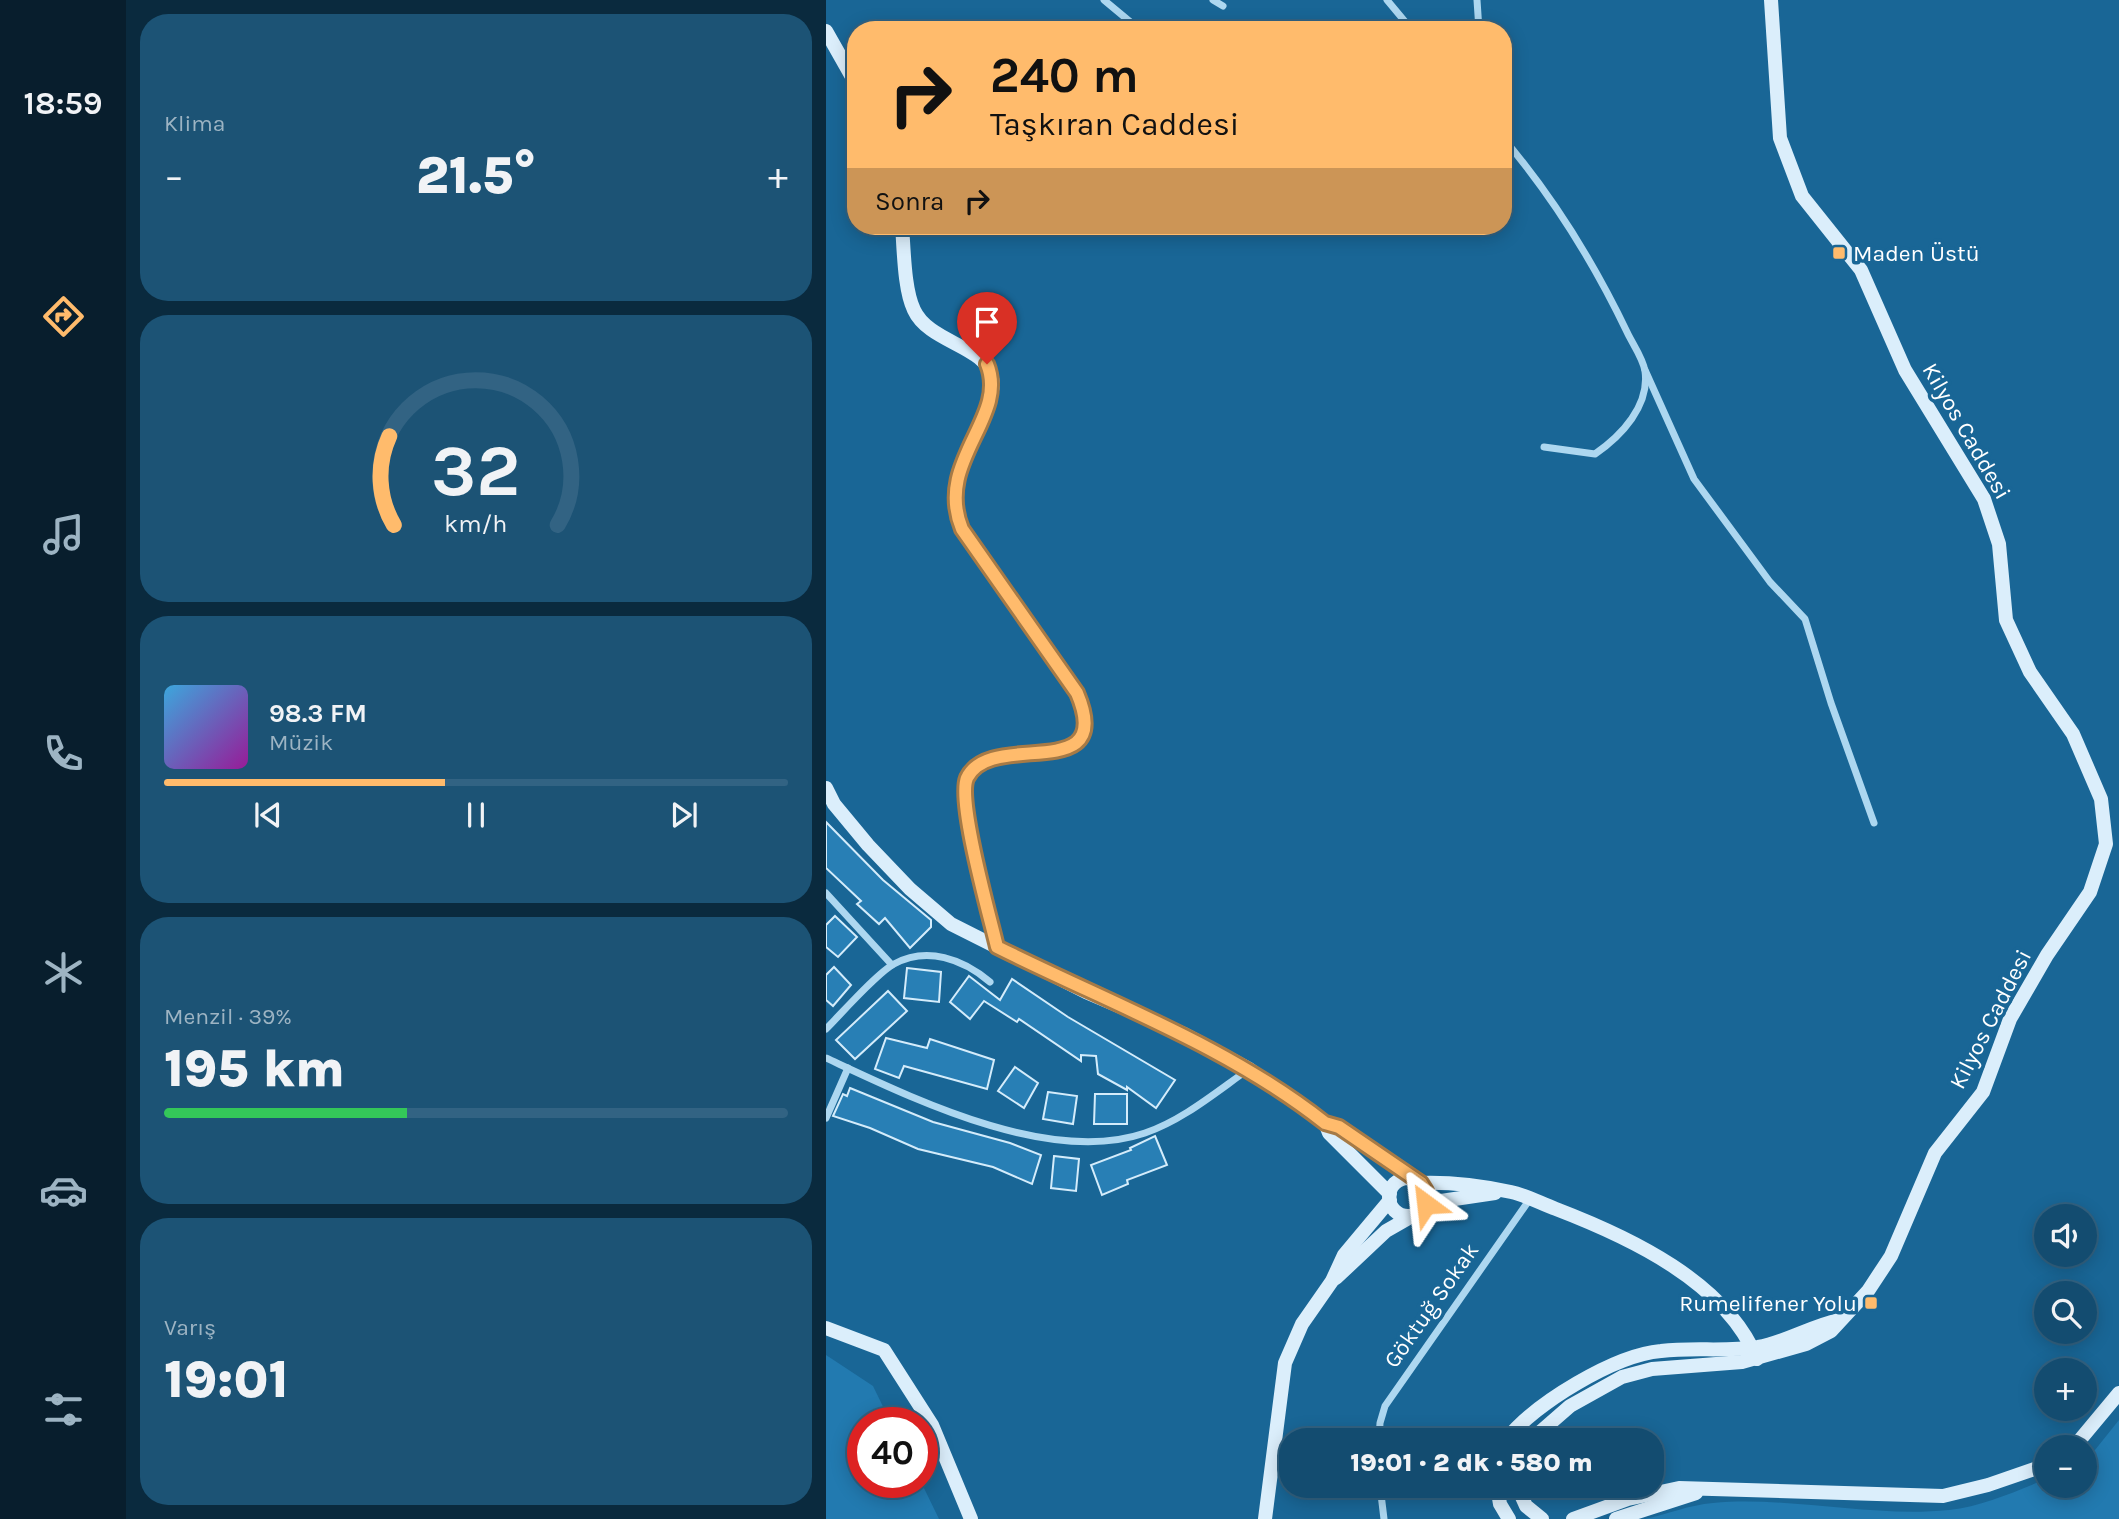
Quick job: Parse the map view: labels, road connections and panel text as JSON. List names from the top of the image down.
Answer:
{
  "streets": {
    "street": ["Kilyos Caddesi", "Göktuğ Sokak"]
  },
  "places": {
    "transit": ["Maden Üstü", "Rumelifener Yolu"]
  },
  "page": {
    "tabs": "18:59",
    "tile": [
      "Klima",
      ["Menzil · 39%", "195 km"],
      ["Varış", "19:01"]
    ],
    "turn": ["240 m", "Taşkıran Caddesi"],
    "heat": ["−", "21.5°", "+"],
    "then": "Sonra",
    "song": ["98.3 FM", "Müzik"],
    "map_buttons": ["+", "−"],
    "limit": "40",
    "trip": "19:01 · 2 dk · 580 m",
    "gauge": ["32", "km/h"]
  }
}
